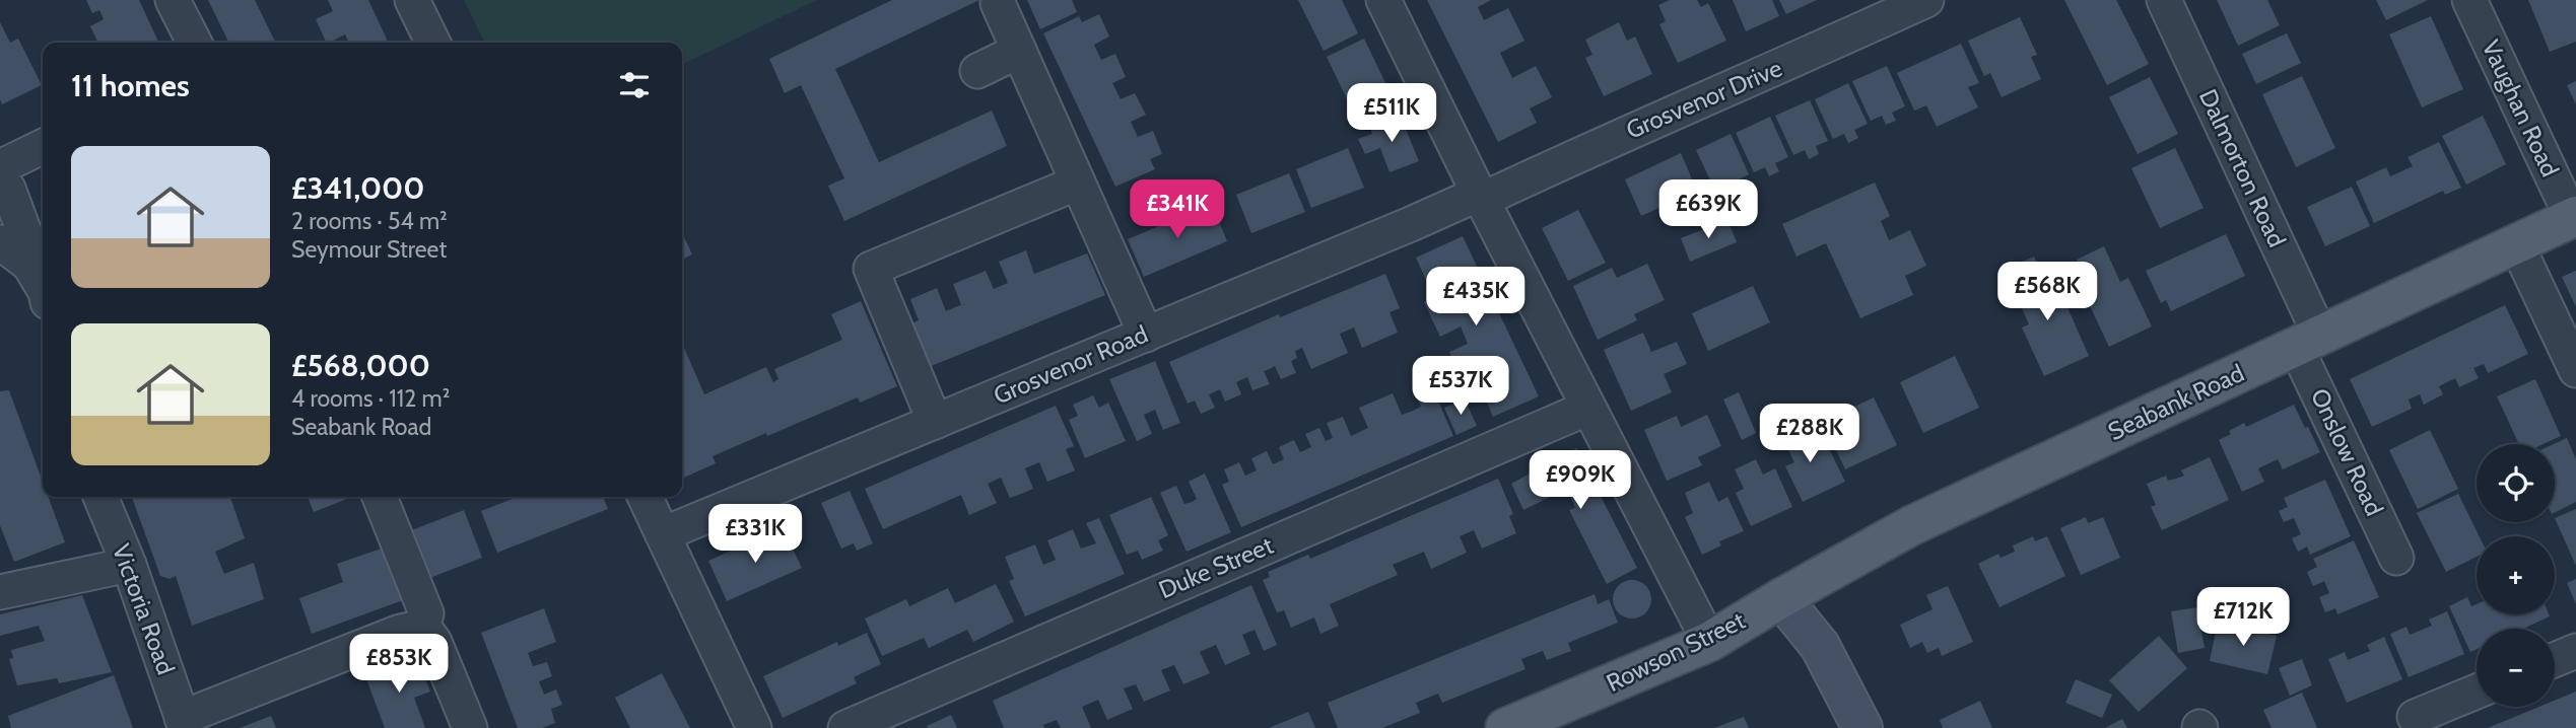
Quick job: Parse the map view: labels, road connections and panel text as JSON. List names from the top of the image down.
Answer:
{
  "streets": {
    "main road": ["Seabank Road", "Rowson Street"],
    "street": [
      "Grosvenor Drive",
      "Vaughan Road",
      "Dalmorton Road",
      "Grosvenor Road",
      "Onslow Road",
      "Duke Street",
      "Victoria Road"
    ]
  },
  "crossings": [
    ["Grosvenor Drive", "Grosvenor Road"],
    ["Vaughan Road", "Seabank Road"],
    ["Dalmorton Road", "Seabank Road"],
    ["Dalmorton Road", "Onslow Road"],
    ["Seabank Road", "Onslow Road"],
    ["Seabank Road", "Rowson Street"]
  ],
  "page": {
    "heading": "11 homes",
    "price": [
      "£511K",
      "£341K",
      "£639K",
      "£568K",
      "£435K",
      "£537K",
      "£288K",
      "£909K",
      "£331K",
      "£712K",
      "£853K"
    ],
    "list": [
      {
        "name": "£341,000",
        "note": "2 rooms · 54 m² · Seymour Street"
      },
      {
        "name": "£568,000",
        "note": "4 rooms · 112 m² · Seabank Road"
      }
    ],
    "map_buttons": ["+", "−"]
  }
}
